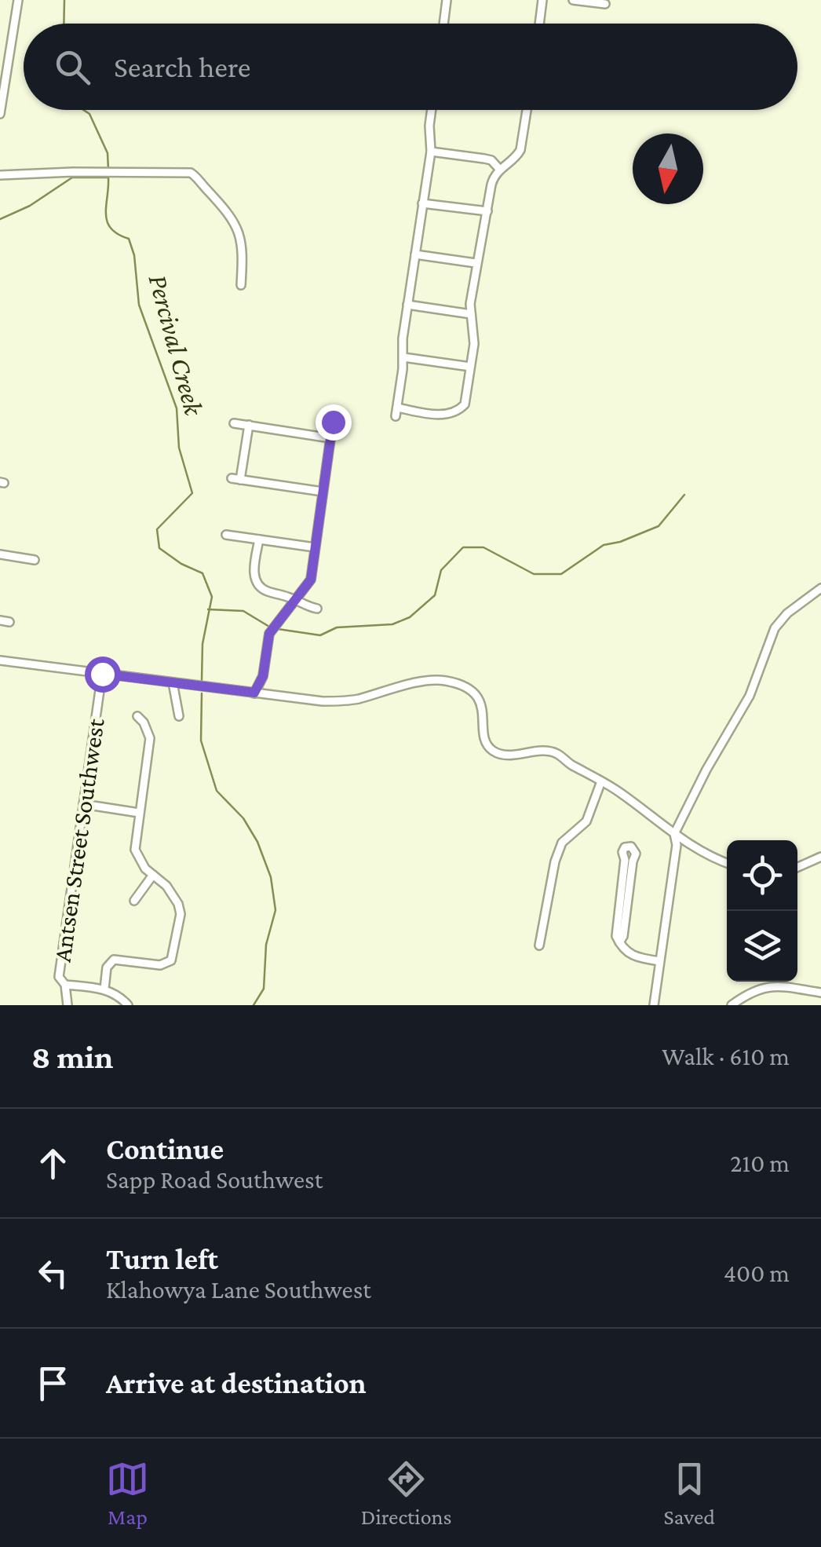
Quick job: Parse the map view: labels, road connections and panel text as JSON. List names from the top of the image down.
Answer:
{
  "streets": {
    "street": ["Antsen Street Southwest"]
  },
  "water": ["Percival Creek"],
  "north": "bottom",
  "page": {
    "search": "Search here",
    "heading": ["8 min", "Walk · 610 m"],
    "list": [
      ["Continue", "Sapp Road Southwest", "210 m"],
      ["Turn left", "Klahowya Lane Southwest", "400 m"],
      "Arrive at destination"
    ],
    "nav": ["Map", "Directions", "Saved"]
  }
}
